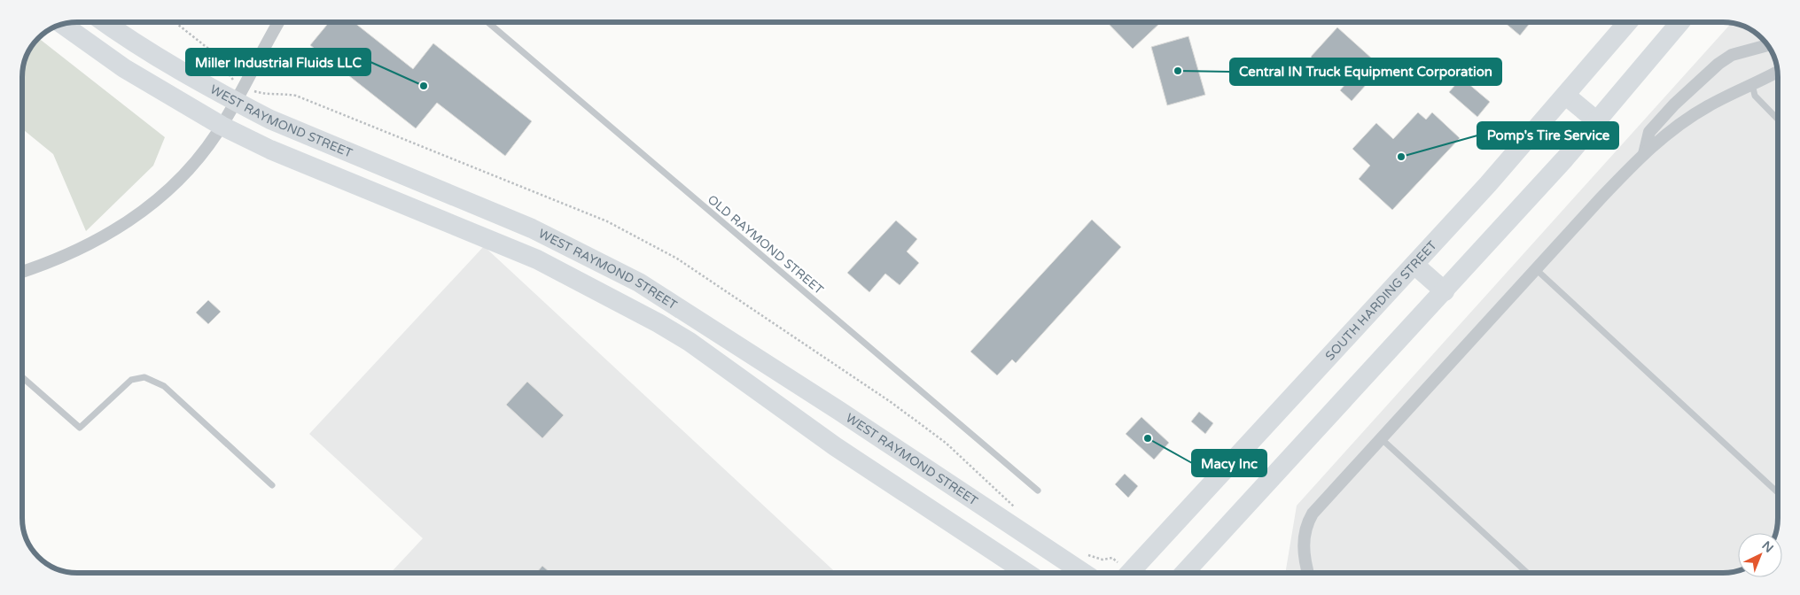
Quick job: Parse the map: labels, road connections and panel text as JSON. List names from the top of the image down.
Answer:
{
  "streets": {
    "main road": ["WEST RAYMOND STREET", "SOUTH HARDING STREET"],
    "lane": ["OLD RAYMOND STREET"]
  },
  "places": [
    "Central IN Truck Equipment Corporation",
    "Miller Industrial Fluids LLC",
    "Pomp's Tire Service",
    "Macy Inc"
  ],
  "north": "top right"
}
